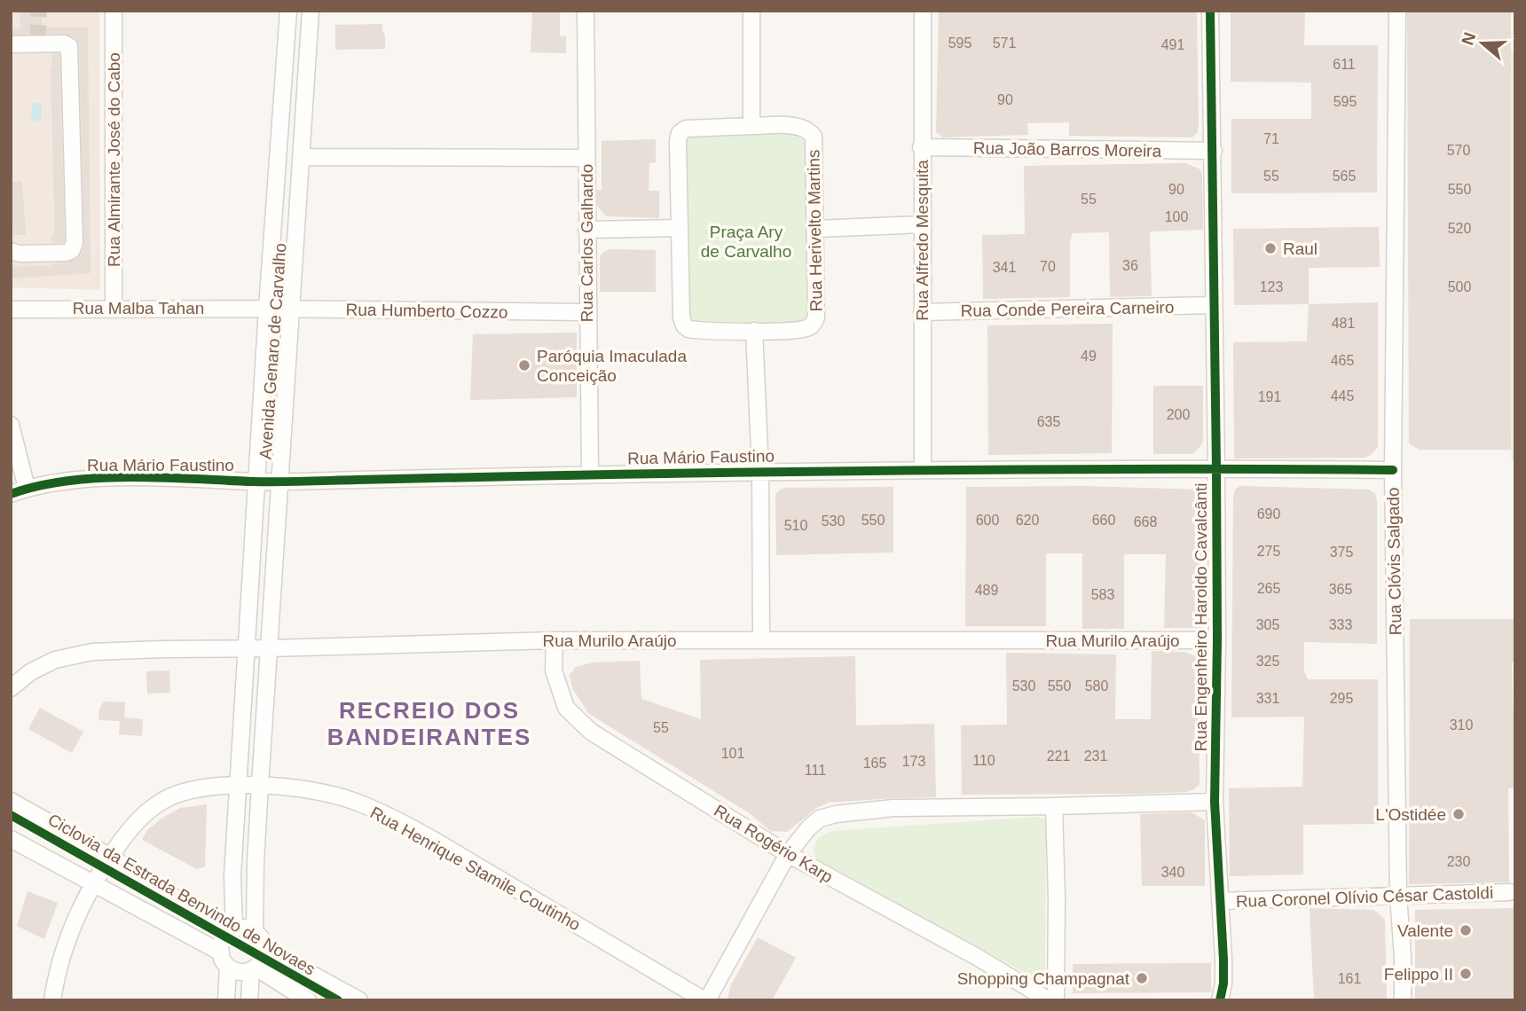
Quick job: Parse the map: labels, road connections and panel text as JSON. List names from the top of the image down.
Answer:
{
  "streets": {
    "street": [
      "Rua João Barros Moreira",
      "Rua Almirante José do Cabo",
      "Rua Herivelto Martins",
      "Rua Alfredo Mesquita",
      "Rua Carlos Galhardo",
      "Rua Malba Tahan",
      "Rua Conde Pereira Carneiro",
      "Rua Humberto Cozzo",
      "Avenida Genaro de Carvalho",
      "Rua Mário Faustino",
      "Rua Clóvis Salgado",
      "Rua Engenheiro Haroldo Cavalcânti",
      "Rua Murilo Araújo",
      "Rua Rogério Karp",
      "Rua Henrique Stamile Coutinho",
      "Rua Coronel Olívio César Castoldi"
    ],
    "cycle path": ["Ciclovia da Estrada Benvindo de Novaes"]
  },
  "crossings": [
    ["Rua João Barros Moreira", "Rua Alfredo Mesquita"],
    ["Rua João Barros Moreira", "Rua Engenheiro Haroldo Cavalcânti"],
    ["Rua Almirante José do Cabo", "Rua Malba Tahan"],
    ["Rua Alfredo Mesquita", "Rua Conde Pereira Carneiro"],
    ["Rua Alfredo Mesquita", "Rua Mário Faustino"],
    ["Rua Carlos Galhardo", "Rua Humberto Cozzo"],
    ["Rua Carlos Galhardo", "Rua Mário Faustino"],
    ["Rua Malba Tahan", "Rua Humberto Cozzo"],
    ["Rua Malba Tahan", "Avenida Genaro de Carvalho"],
    ["Rua Conde Pereira Carneiro", "Rua Engenheiro Haroldo Cavalcânti"],
    ["Rua Humberto Cozzo", "Avenida Genaro de Carvalho"],
    ["Avenida Genaro de Carvalho", "Rua Mário Faustino"],
    ["Avenida Genaro de Carvalho", "Rua Murilo Araújo"],
    ["Avenida Genaro de Carvalho", "Rua Henrique Stamile Coutinho"],
    ["Rua Mário Faustino", "Rua Clóvis Salgado"],
    ["Rua Mário Faustino", "Rua Engenheiro Haroldo Cavalcânti"],
    ["Rua Clóvis Salgado", "Rua Coronel Olívio César Castoldi"],
    ["Rua Engenheiro Haroldo Cavalcânti", "Rua Murilo Araújo"],
    ["Rua Engenheiro Haroldo Cavalcânti", "Rua Coronel Olívio César Castoldi"],
    ["Rua Murilo Araújo", "Rua Rogério Karp"]
  ],
  "districts": ["RECREIO DOS BANDEIRANTES"],
  "parks": ["Praça Ary de Carvalho"],
  "places": [
    "Raul",
    "Paróquia Imaculada Conceição",
    "L'Ostidée",
    "Valente",
    "Felippo II",
    "Shopping Champagnat"
  ],
  "house_numbers": [
    "595",
    "571",
    "491",
    "611",
    "90",
    "595",
    "71",
    "570",
    "55",
    "565",
    "90",
    "550",
    "55",
    "100",
    "520",
    "36",
    "70",
    "341",
    "123",
    "500",
    "481",
    "49",
    "465",
    "445",
    "191",
    "200",
    "635",
    "690",
    "550",
    "600",
    "620",
    "660",
    "530",
    "668",
    "510",
    "275",
    "375",
    "265",
    "365",
    "489",
    "583",
    "305",
    "333",
    "325",
    "530",
    "550",
    "580",
    "331",
    "295",
    "310",
    "55",
    "101",
    "221",
    "231",
    "110",
    "173",
    "165",
    "111",
    "230",
    "340",
    "161"
  ],
  "north": "left"
}
